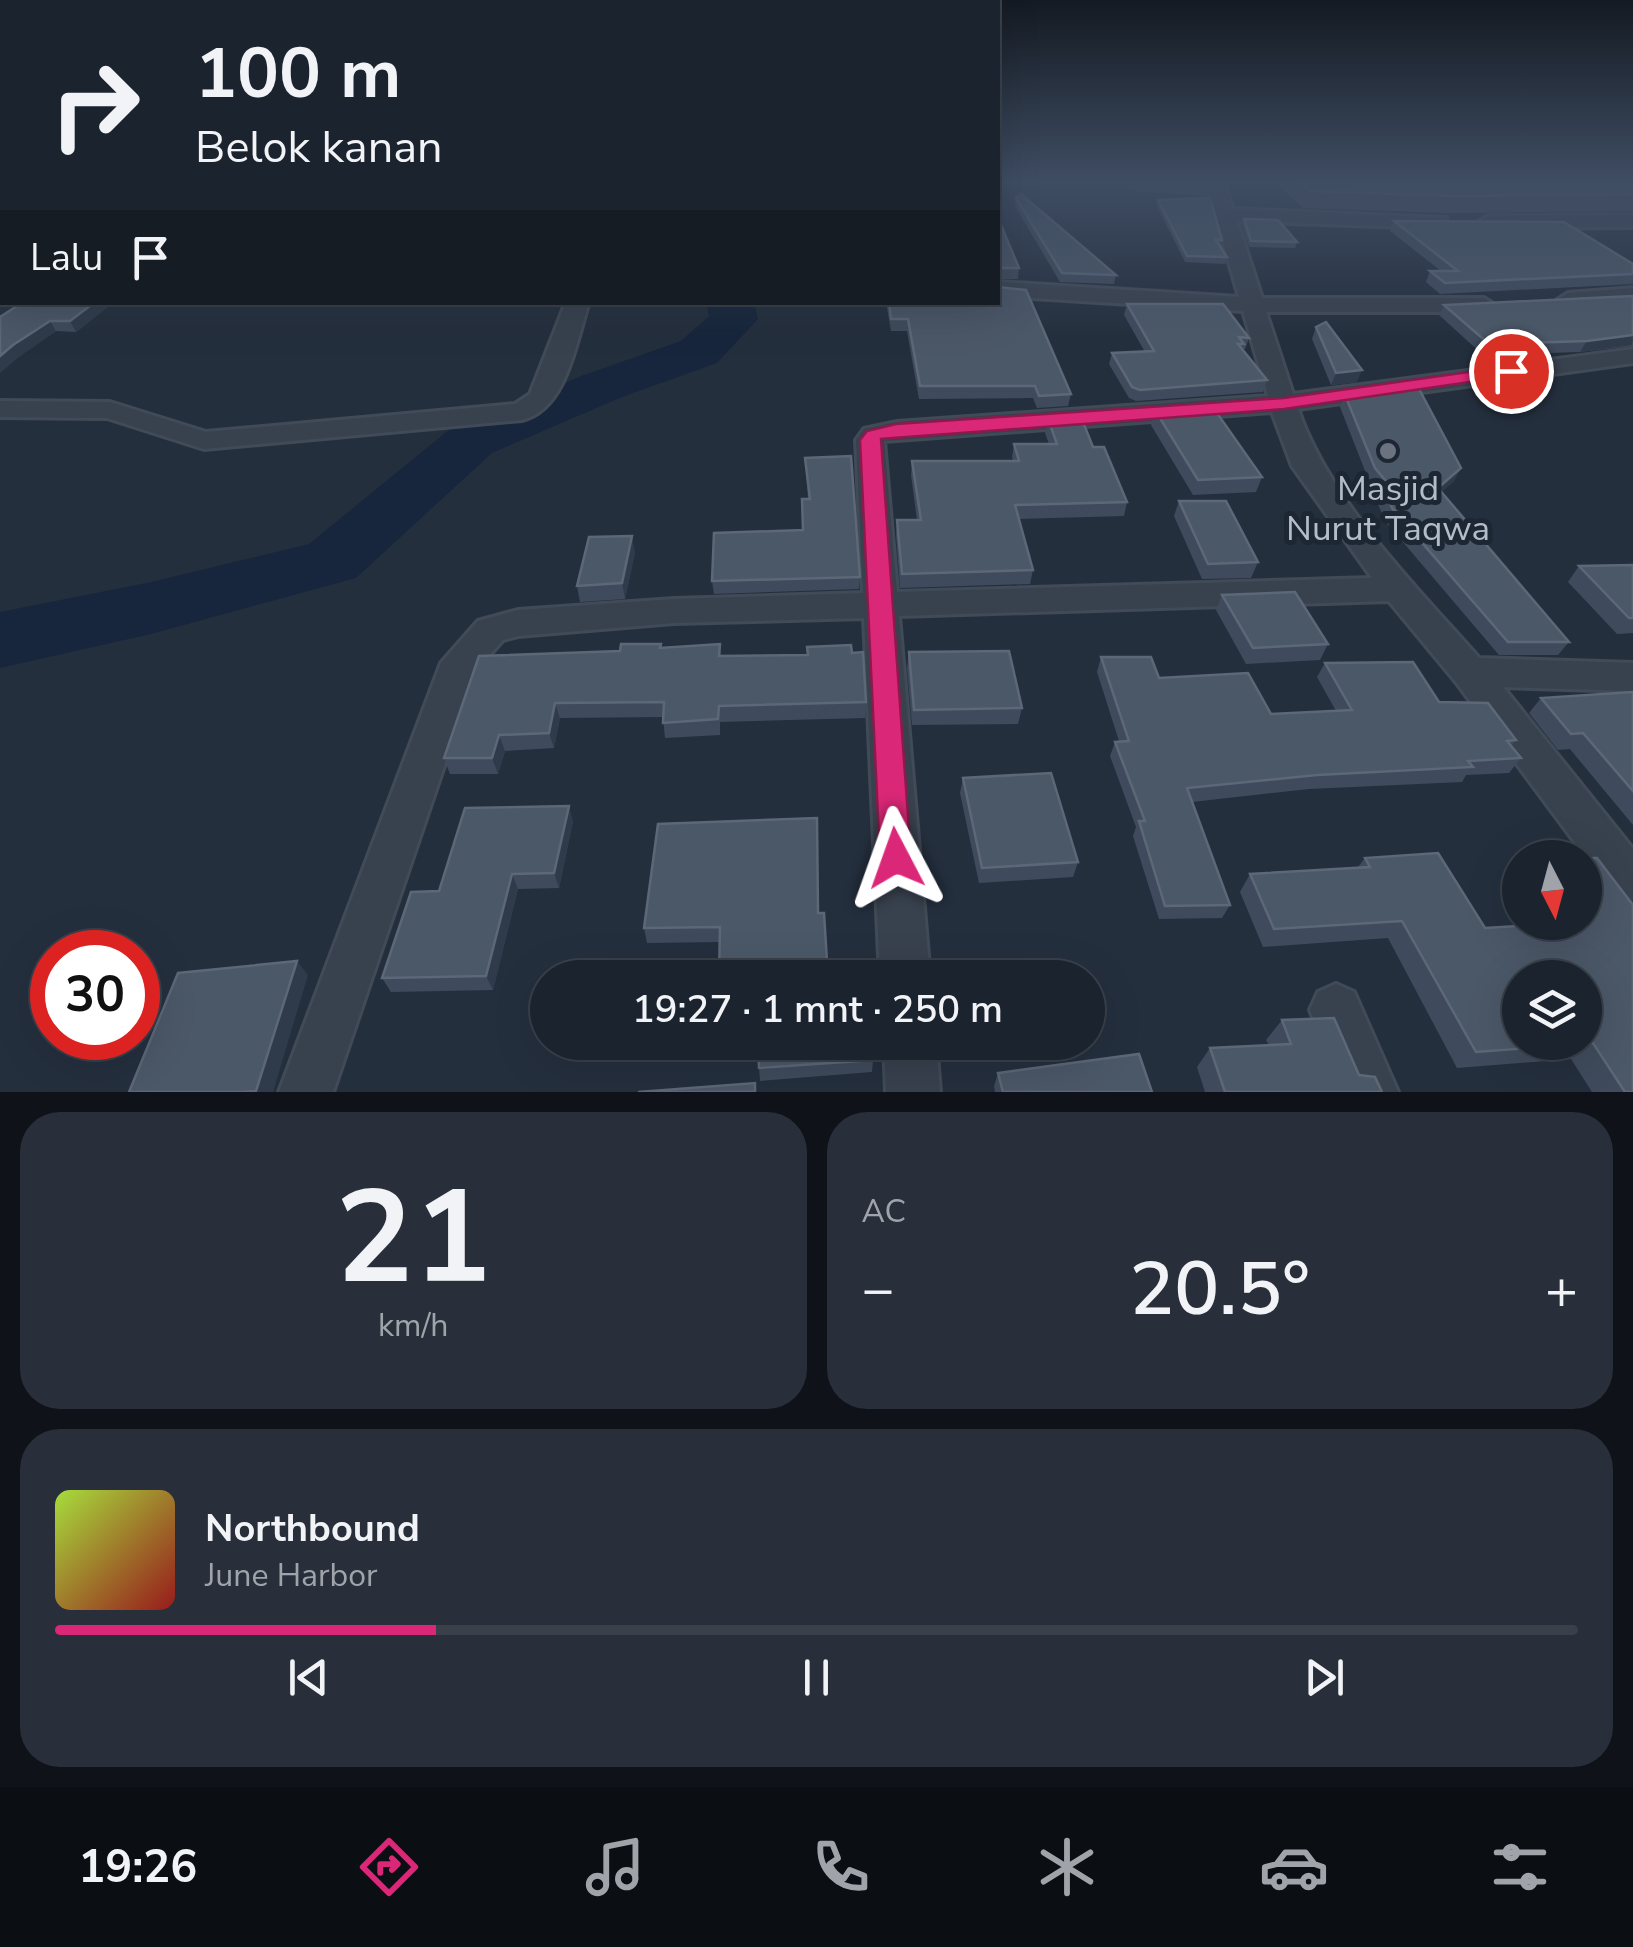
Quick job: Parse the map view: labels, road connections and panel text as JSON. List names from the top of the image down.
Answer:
{
  "places": ["Masjid Nurut Taqwa"],
  "north": "bottom",
  "page": {
    "turn": ["100 m", "Belok kanan"],
    "then": "Lalu",
    "limit": "30",
    "trip": "19:27 · 1 mnt · 250 m",
    "tile": [
      ["21", "km/h"],
      "AC"
    ],
    "heat": ["−", "20.5°", "+"],
    "song": ["Northbound", "June Harbor"],
    "tabs": "19:26"
  }
}
